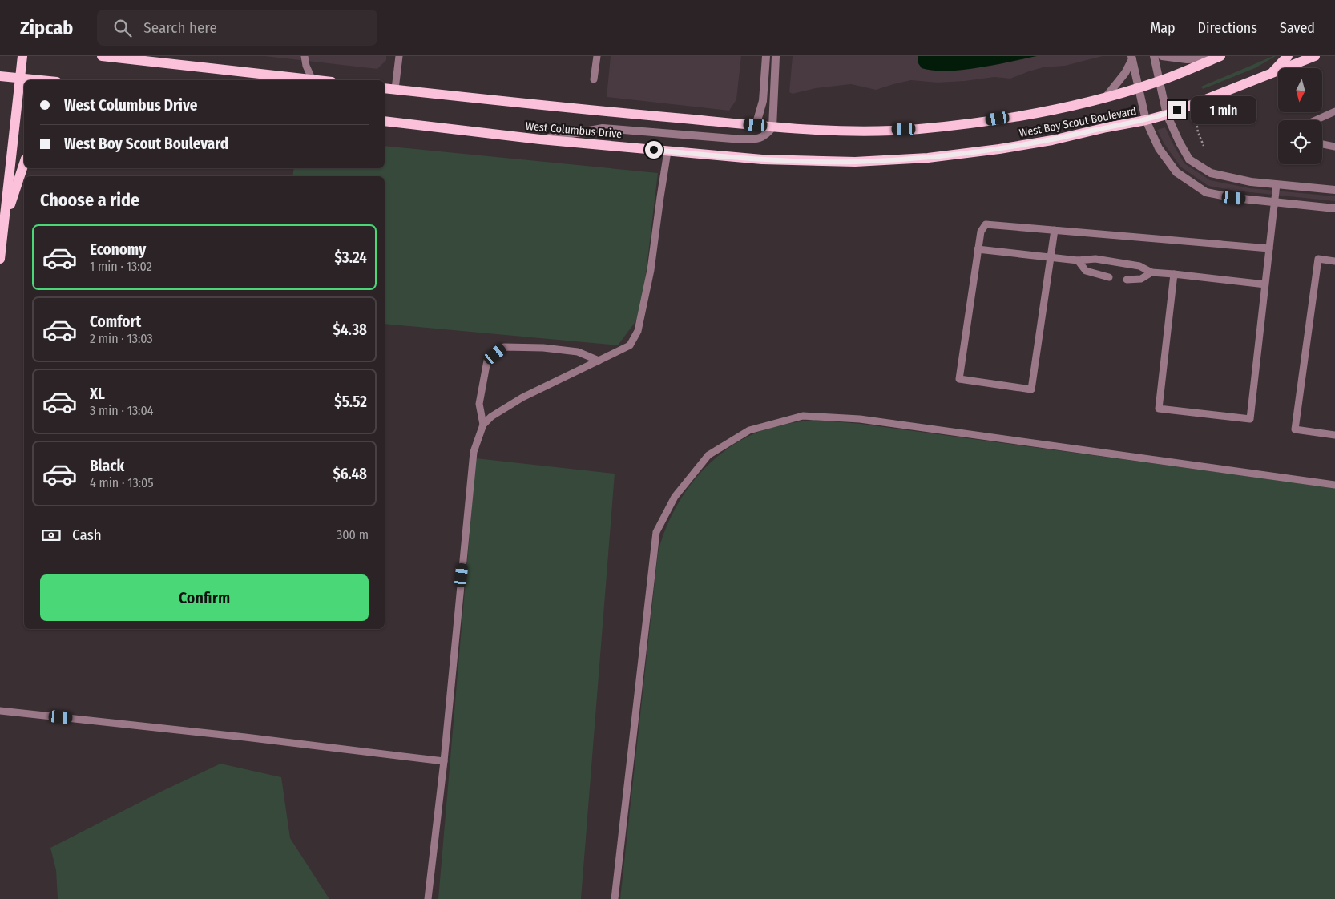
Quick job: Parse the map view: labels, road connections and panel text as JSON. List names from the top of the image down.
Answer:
{
  "streets": {
    "main road": ["West Boy Scout Boulevard", "West Columbus Drive"]
  },
  "crossings": [
    ["West Boy Scout Boulevard", "West Columbus Drive"]
  ],
  "north": "bottom",
  "page": {
    "header": "Zipcab",
    "search": "Search here",
    "nav": ["Map", "Directions", "Saved"],
    "banner": ["West Columbus Drive", "West Boy Scout Boulevard"],
    "bubble": "1 min",
    "heading": "Choose a ride",
    "list": [
      {
        "name": "Economy",
        "note": "1 min · 13:02",
        "value": "$3.24"
      },
      {
        "name": "Comfort",
        "note": "2 min · 13:03",
        "value": "$4.38"
      },
      {
        "name": "XL",
        "note": "3 min · 13:04",
        "value": "$5.52"
      },
      {
        "name": "Black",
        "note": "4 min · 13:05",
        "value": "$6.48"
      }
    ],
    "pay": ["Cash", "300 m"],
    "buttons": "Confirm"
  }
}
